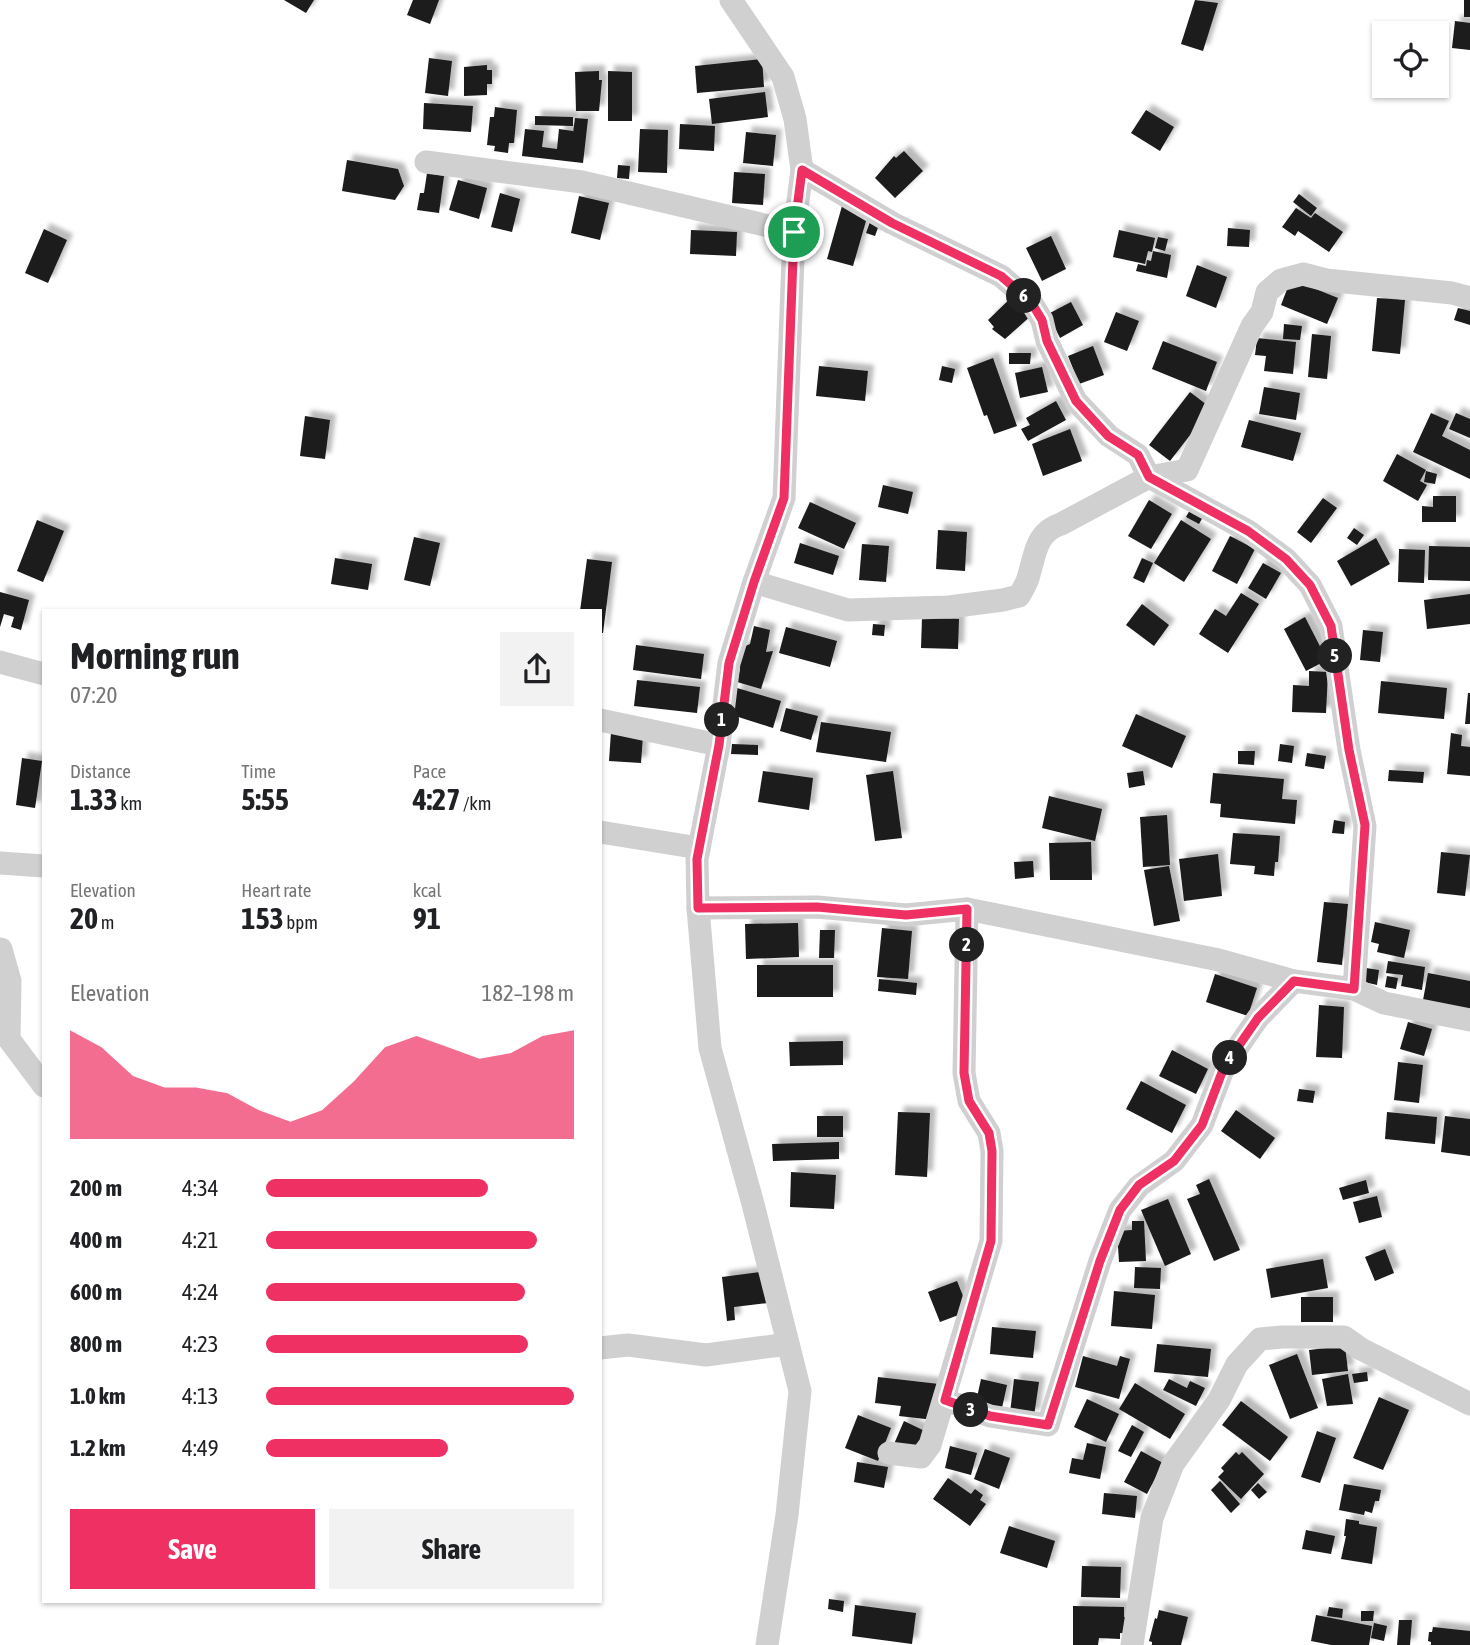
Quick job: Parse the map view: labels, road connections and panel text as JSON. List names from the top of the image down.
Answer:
{
  "page": {
    "pins": [
      "6",
      "5",
      "1",
      "2",
      "4",
      "3"
    ],
    "heading": ["Morning run", "07:20"],
    "stats": [
      ["Distance", "1.33 km"],
      ["Time", "5:55"],
      ["Pace", "4:27 /km"],
      ["Elevation", "20 m"],
      ["Heart rate", "153 bpm"],
      ["kcal", "91"]
    ],
    "chart": ["Elevation", "182–198 m"],
    "list": [
      {
        "name": "200 m",
        "note": "4:34"
      },
      {
        "name": "400 m",
        "note": "4:21"
      },
      {
        "name": "600 m",
        "note": "4:24"
      },
      {
        "name": "800 m",
        "note": "4:23"
      },
      {
        "name": "1.0 km",
        "note": "4:13"
      },
      {
        "name": "1.2 km",
        "note": "4:49"
      }
    ],
    "buttons": ["Save", "Share"]
  }
}
